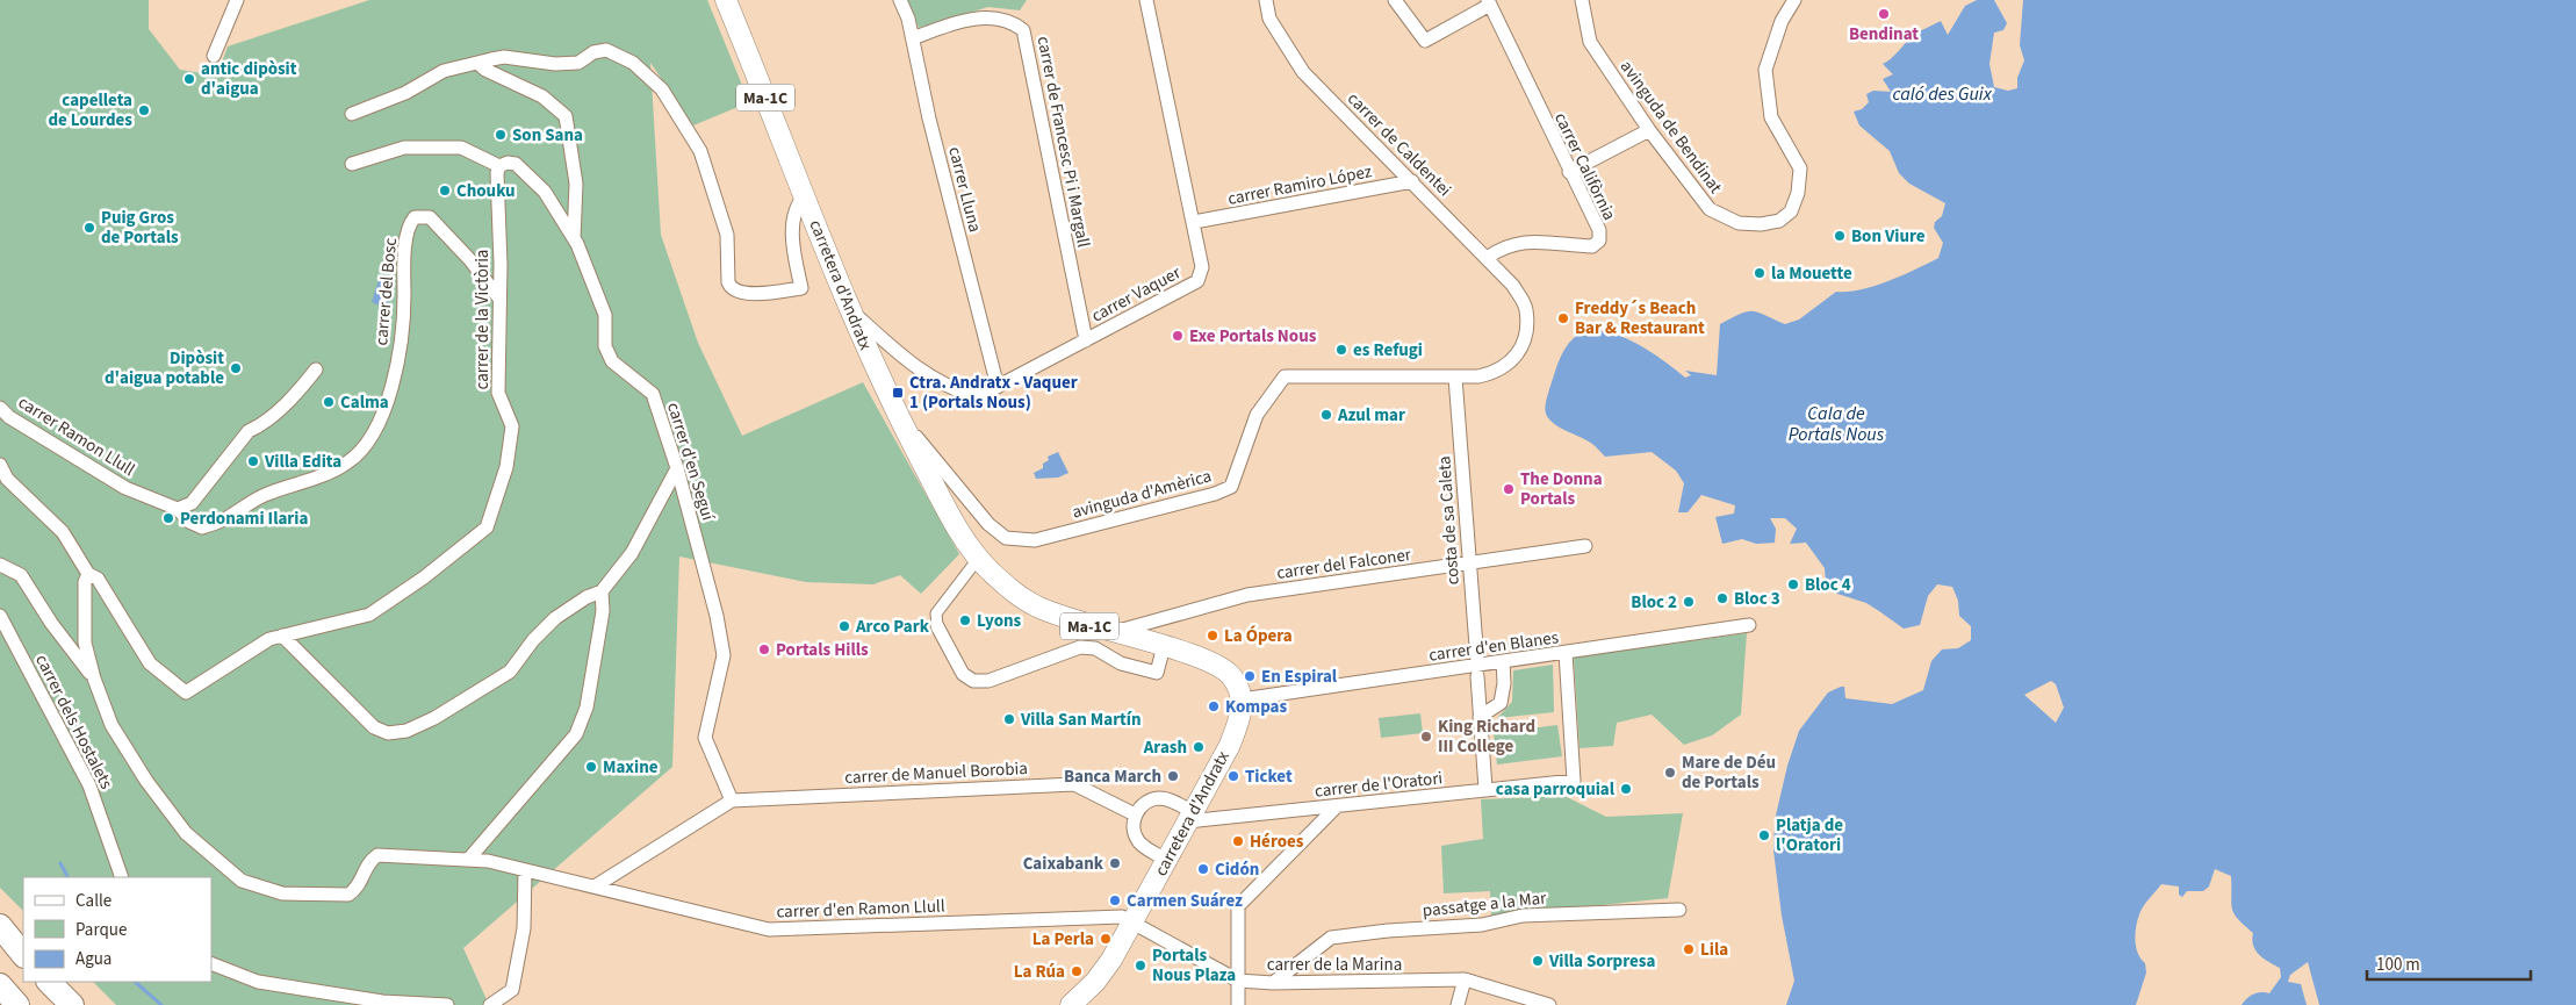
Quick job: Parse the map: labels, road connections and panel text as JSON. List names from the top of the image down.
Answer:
{
  "streets": {
    "main road": ["Ma-1C", "carretera d'Andratx"],
    "street": [
      "avinguda de Bendinat",
      "carrer de Francesc Pi i Margall",
      "carrer de Caldentei",
      "carrer Califòrnia",
      "carrer Ramiro López",
      "carrer Lluna",
      "carrer del Bosc",
      "carrer Vaquer",
      "carrer de la Victòria",
      "carrer Ramon Llull",
      "carrer d'en Seguí",
      "avinguda d'Amèrica",
      "costa de sa Caleta",
      "carrer del Falconer",
      "carrer d'en Blanes",
      "carrer dels Hostalets",
      "carrer de Manuel Borobia",
      "carrer de l'Oratori",
      "passatge a la Mar",
      "carrer d'en Ramon Llull",
      "carrer de la Marina"
    ]
  },
  "crossings": [
    ["carrer de Francesc Pi i Margall", "carrer Lluna"],
    ["carrer de Francesc Pi i Margall", "carrer Vaquer"],
    ["carrer de Caldentei", "carrer Califòrnia"],
    ["carrer de Caldentei", "carrer Ramiro López"],
    ["carrer de Caldentei", "avinguda d'Amèrica"],
    ["carrer de Caldentei", "costa de sa Caleta"],
    ["carrer Ramiro López", "carrer Vaquer"],
    ["carrer Lluna", "carrer Vaquer"],
    ["carretera d'Andratx", "carrer Vaquer"],
    ["carretera d'Andratx", "avinguda d'Amèrica"],
    ["carretera d'Andratx", "carrer del Falconer"],
    ["carretera d'Andratx", "carrer d'en Blanes"],
    ["carretera d'Andratx", "carrer de Manuel Borobia"],
    ["carretera d'Andratx", "carrer de l'Oratori"],
    ["carretera d'Andratx", "carrer d'en Ramon Llull"],
    ["carretera d'Andratx", "carrer de la Marina"],
    ["carrer del Bosc", "carrer de la Victòria"],
    ["carrer del Bosc", "carrer Ramon Llull"],
    ["carrer d'en Seguí", "carrer de Manuel Borobia"],
    ["avinguda d'Amèrica", "costa de sa Caleta"],
    ["costa de sa Caleta", "carrer del Falconer"],
    ["carrer d'en Blanes", "carrer de l'Oratori"],
    ["carrer de Manuel Borobia", "carrer de l'Oratori"],
    ["passatge a la Mar", "carrer de la Marina"],
    ["carrer d'en Ramon Llull", "carrer de la Marina"]
  ],
  "water": ["caló des Guix", "Cala de Portals Nous"],
  "places": {
    "other": [
      "Bendinat",
      "antic dipòsit d'aigua",
      "capelleta de Lourdes",
      "Son Sana",
      "Chouku",
      "Puig Gros de Portals",
      "Bon Viure",
      "la Mouette",
      "Freddy´s Beach Bar & Restaurant",
      "Exe Portals Nous",
      "es Refugi",
      "Dipòsit d'aigua potable",
      "Calma",
      "Azul mar",
      "Villa Edita",
      "The Donna Portals",
      "Perdonami Ilaria",
      "Bloc 4",
      "Bloc 3",
      "Bloc 2",
      "Lyons",
      "Arco Park",
      "La Ópera",
      "Portals Hills",
      "En Espiral",
      "Kompas",
      "Villa San Martín",
      "King Richard III College",
      "Arash",
      "Maxine",
      "Mare de Déu de Portals",
      "Banca March",
      "Ticket",
      "casa parroquial",
      "Platja de l'Oratori",
      "Héroes",
      "Caixabank",
      "Cidón",
      "Carmen Suárez",
      "La Perla",
      "Lila",
      "Villa Sorpresa",
      "Portals Nous Plaza",
      "La Rúa"
    ],
    "transit": ["Ctra. Andratx - Vaquer 1 (Portals Nous)"]
  },
  "legend": ["Calle", "Parque", "Agua"],
  "scale_bar": "100 m"
}
